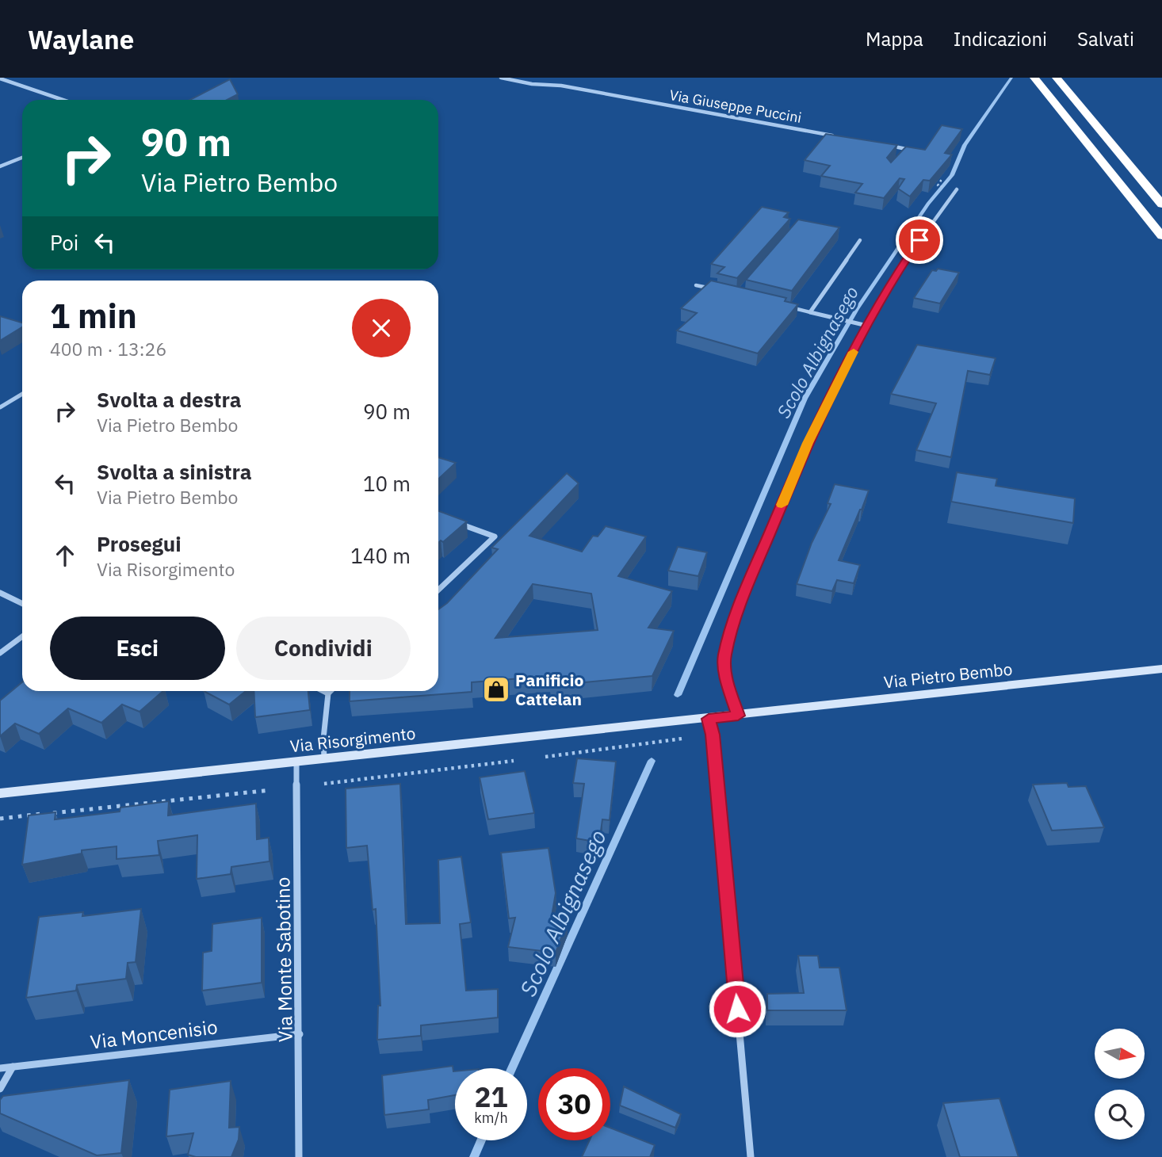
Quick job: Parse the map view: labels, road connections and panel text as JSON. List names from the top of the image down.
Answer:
{
  "streets": {
    "main road": ["Via Pietro Bembo", "Via Risorgimento"],
    "street": ["Via Giuseppe Puccini", "Via Monte Sabotino", "Via Moncenisio"]
  },
  "crossings": [
    ["Via Pietro Bembo", "Via Risorgimento"],
    ["Via Risorgimento", "Via Monte Sabotino"],
    ["Via Monte Sabotino", "Via Moncenisio"]
  ],
  "water": ["Scolo Albignasego"],
  "places": {
    "shop": ["Panificio Cattelan"]
  },
  "north": "right",
  "page": {
    "header": "Waylane",
    "nav": ["Mappa", "Indicazioni", "Salvati"],
    "turn": ["90 m", "Via Pietro Bembo"],
    "then": "Poi",
    "heading": ["1 min", "400 m · 13:26"],
    "list": [
      {
        "name": "Svolta a destra",
        "note": "Via Pietro Bembo",
        "value": "90 m"
      },
      {
        "name": "Svolta a sinistra",
        "note": "Via Pietro Bembo",
        "value": "10 m"
      },
      {
        "name": "Prosegui",
        "note": "Via Risorgimento",
        "value": "140 m"
      }
    ],
    "buttons": ["Esci", "Condividi"],
    "speed": "21 km/h",
    "limit": "30"
  }
}
